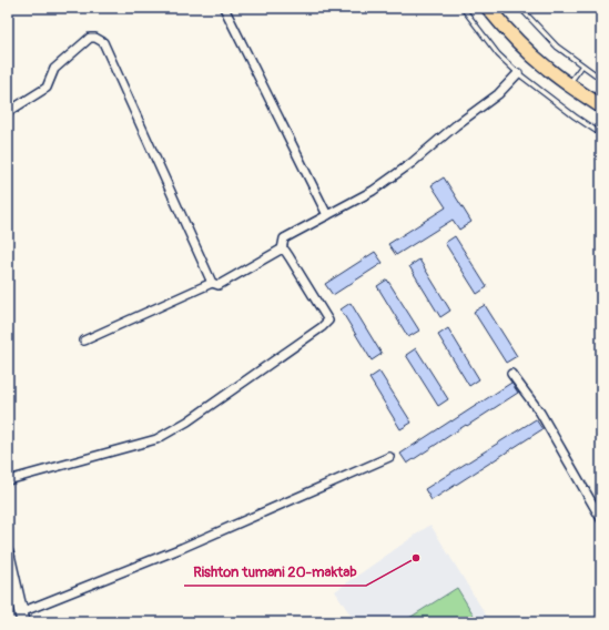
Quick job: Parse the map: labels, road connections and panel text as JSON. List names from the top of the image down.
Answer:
{
  "places": ["Rishton tumani 20-maktab"]
}
